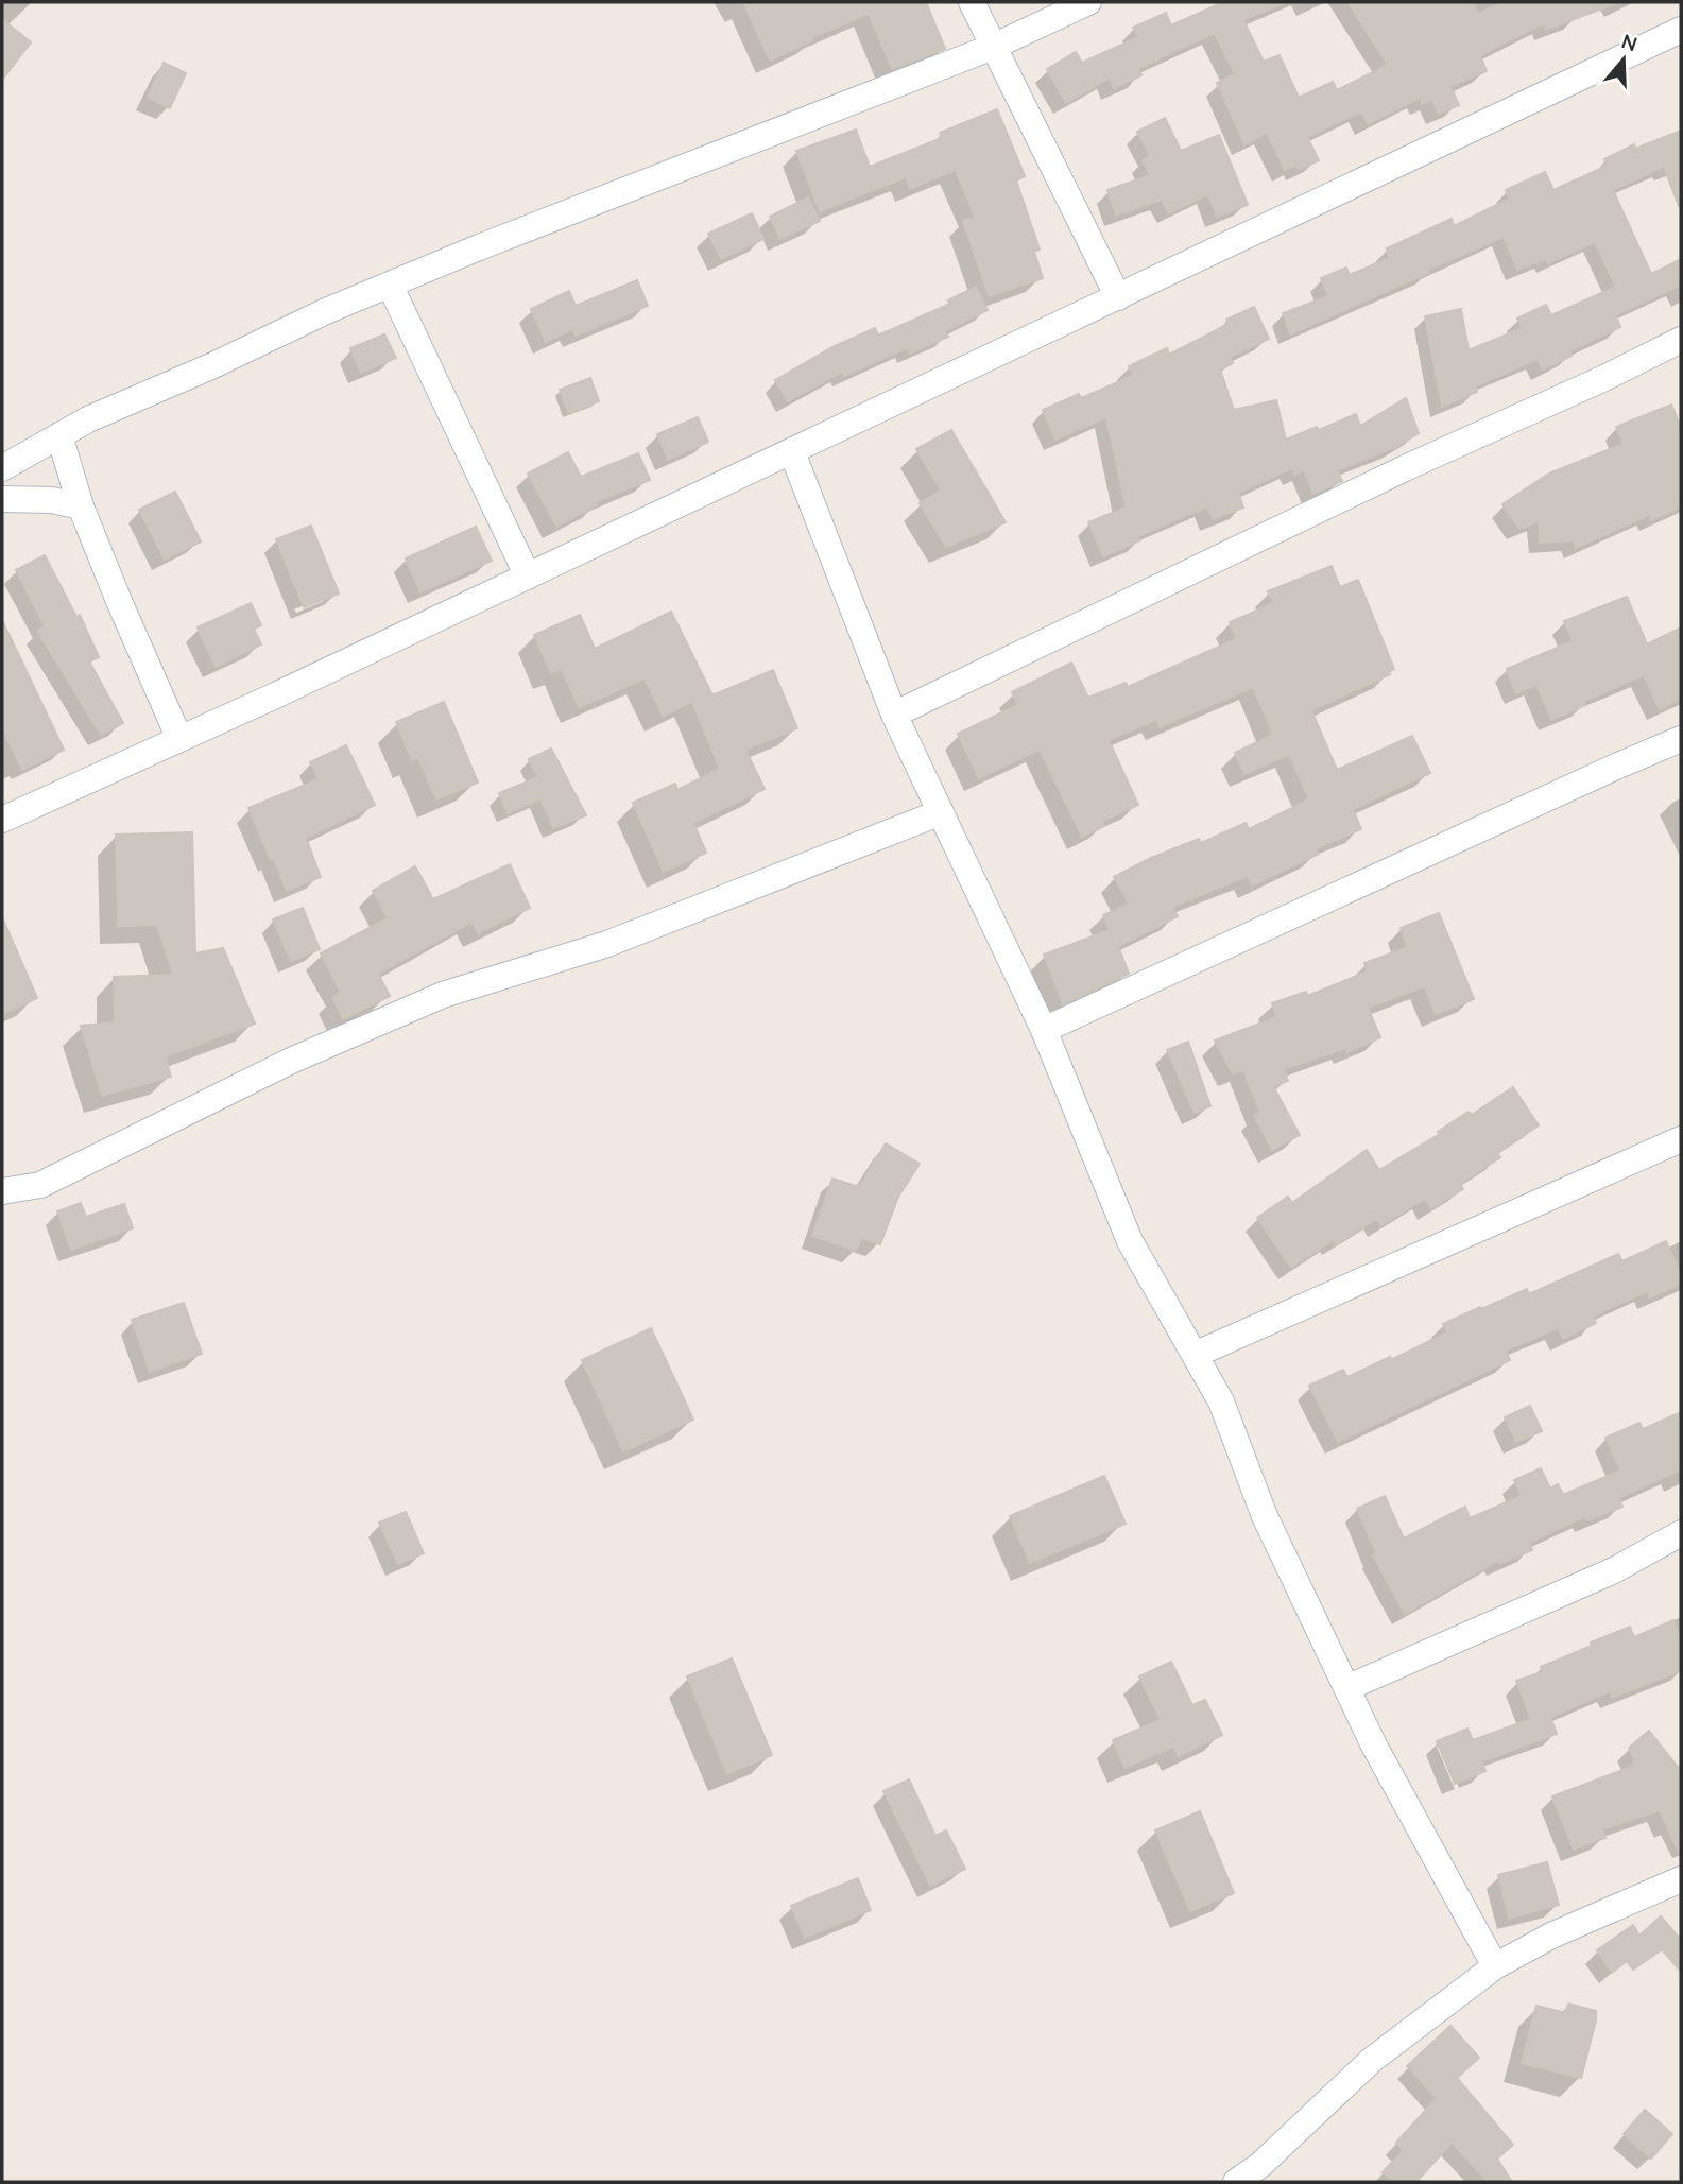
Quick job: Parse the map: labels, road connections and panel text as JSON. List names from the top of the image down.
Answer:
{
  "north": "top"
}
